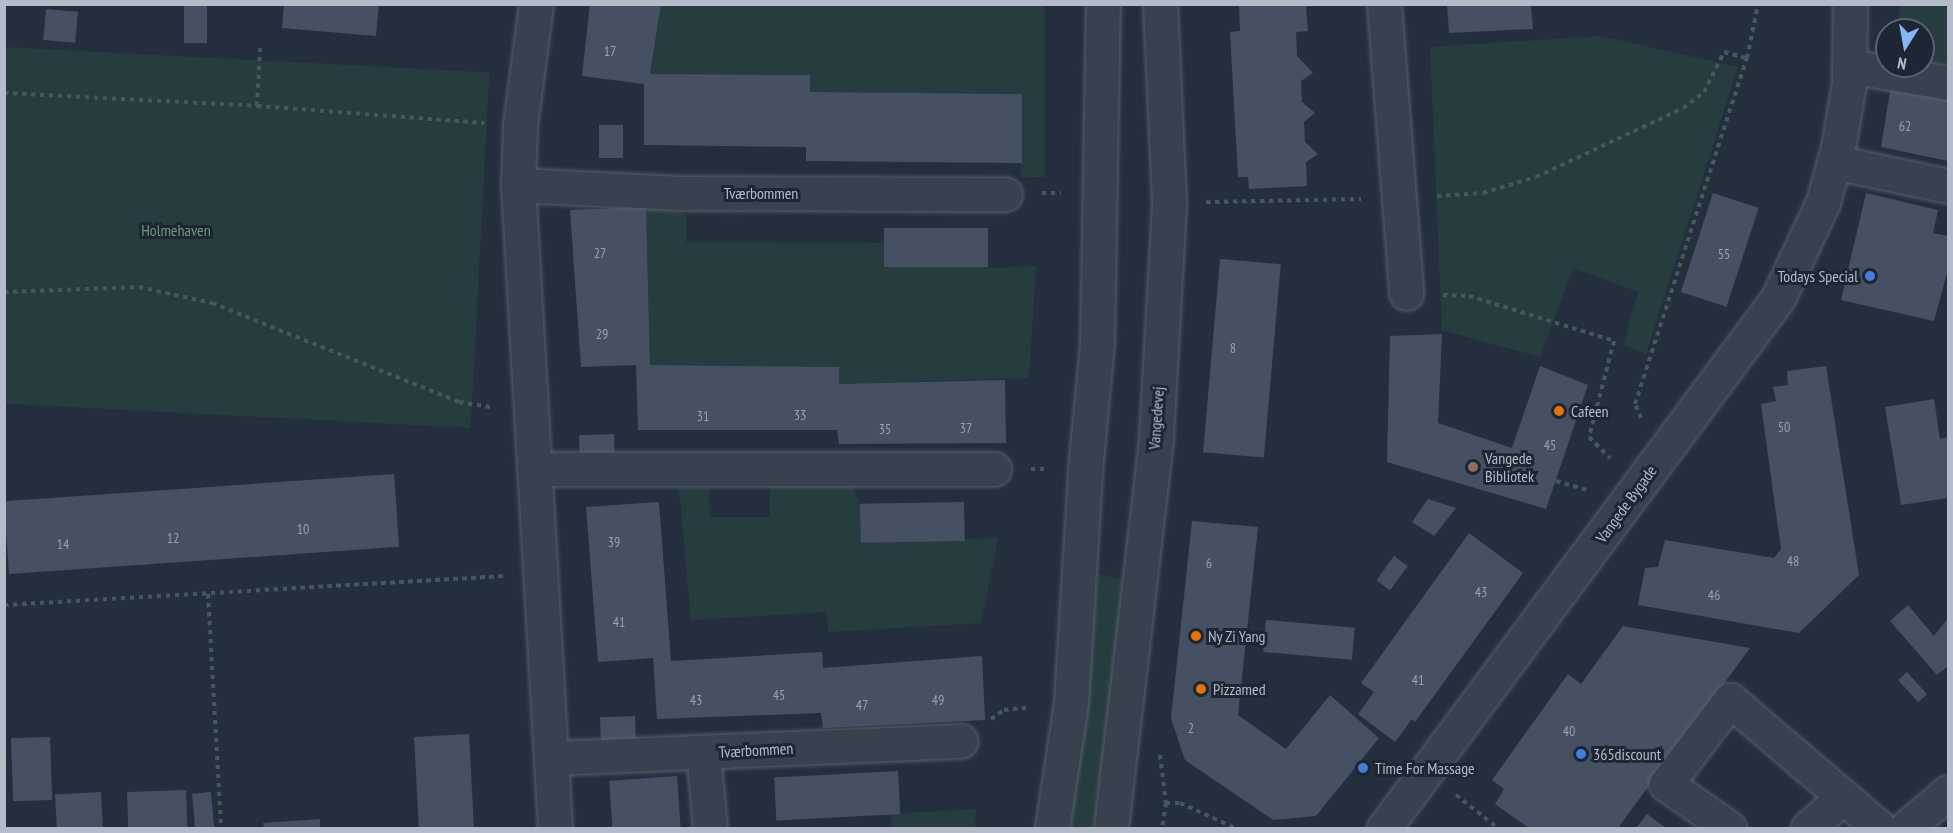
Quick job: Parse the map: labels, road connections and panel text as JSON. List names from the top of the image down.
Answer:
{
  "streets": {
    "street": ["Tværbommen", "Vangedevej", "Vangede Bygade"]
  },
  "parks": ["Holmehaven"],
  "places": [
    "Todays Special",
    "Cafeen",
    "Vangede Bibliotek",
    "Ny Zi Yang",
    "Pizzamed",
    "365discount",
    "Time For Massage"
  ],
  "house_numbers": [
    "17",
    "62",
    "27",
    "55",
    "29",
    "8",
    "33",
    "31",
    "50",
    "37",
    "35",
    "45",
    "10",
    "12",
    "39",
    "14",
    "48",
    "6",
    "43",
    "46",
    "41",
    "41",
    "45",
    "43",
    "49",
    "47",
    "2",
    "40"
  ],
  "north": "bottom"
}
